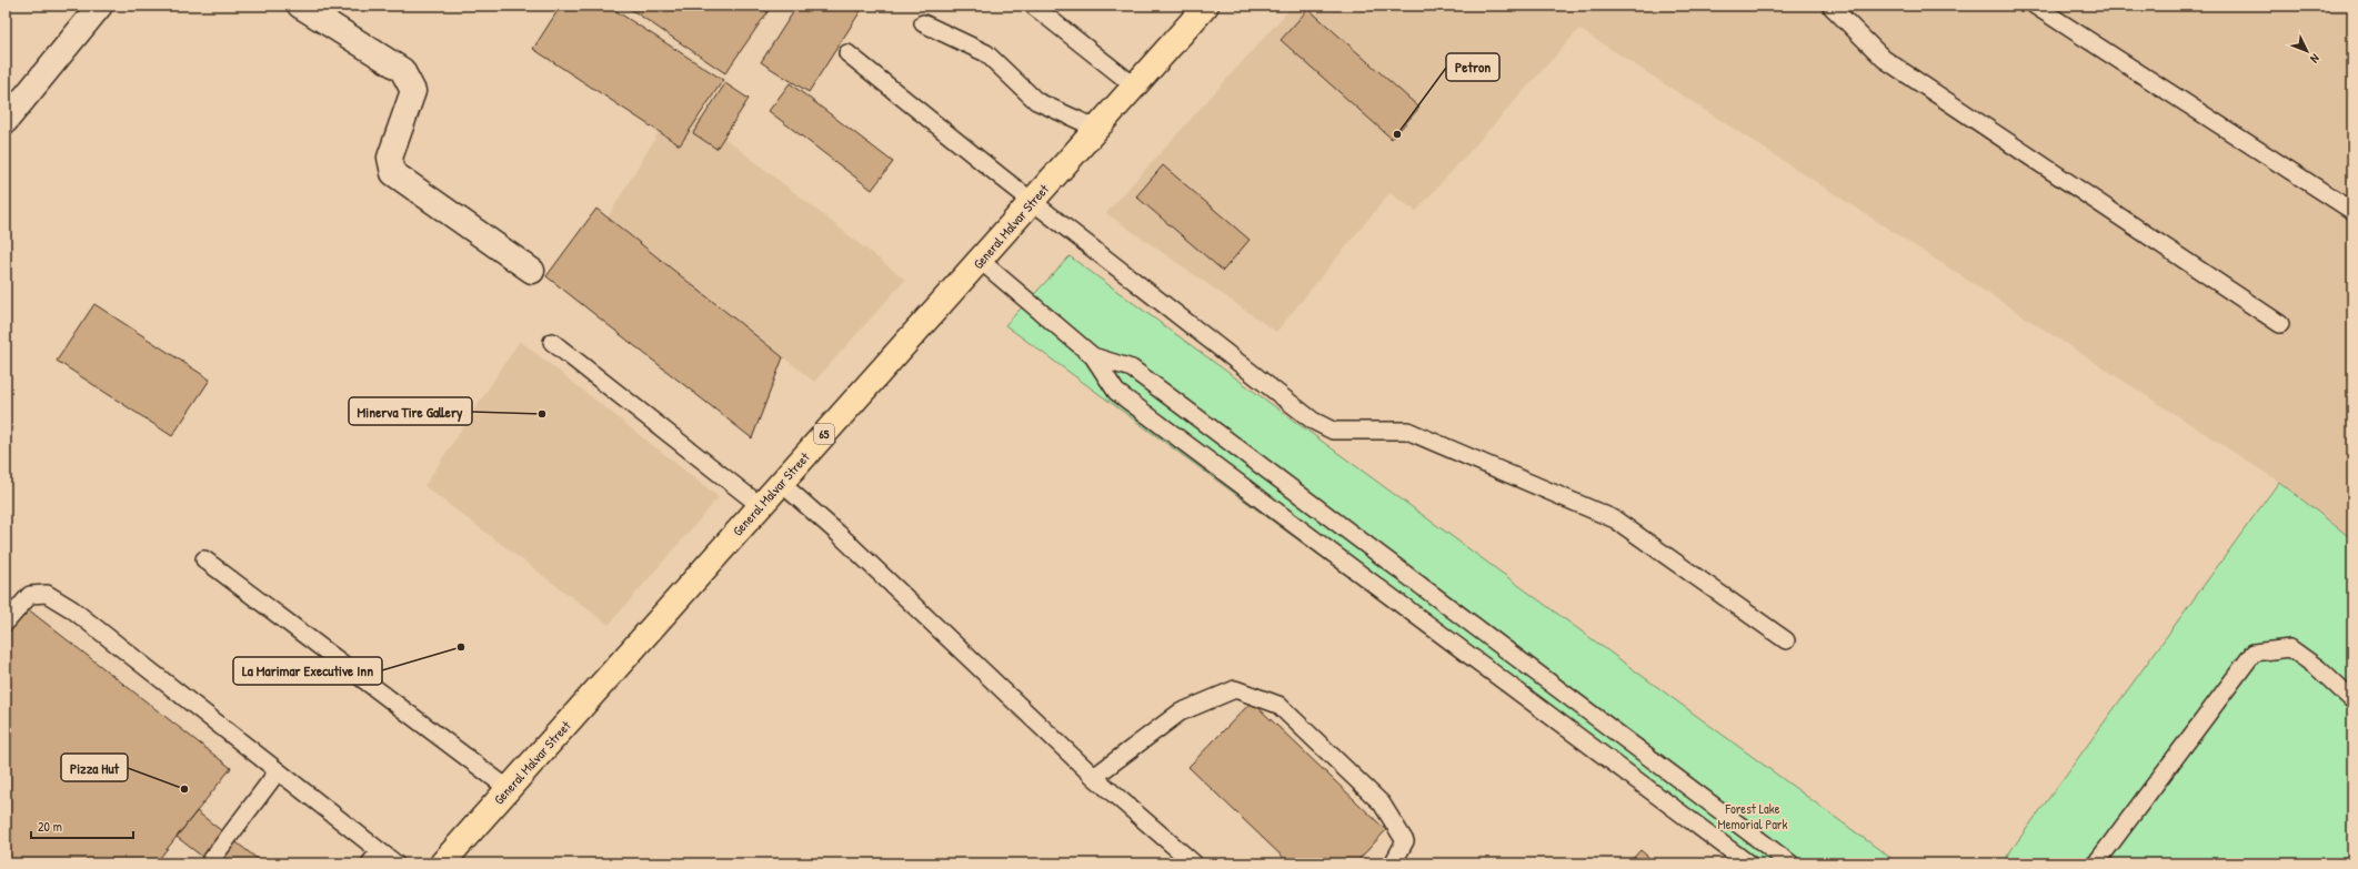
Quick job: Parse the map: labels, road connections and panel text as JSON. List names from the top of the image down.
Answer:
{
  "streets": {
    "highway": ["General Malvar Street", "65"]
  },
  "parks": ["Forest Lake Memorial Park"],
  "places": [
    "Petron",
    "Minerva Tire Gallery",
    "La Marimar Executive Inn",
    "Pizza Hut"
  ],
  "scale_bar": "20 m",
  "north": "bottom right"
}
